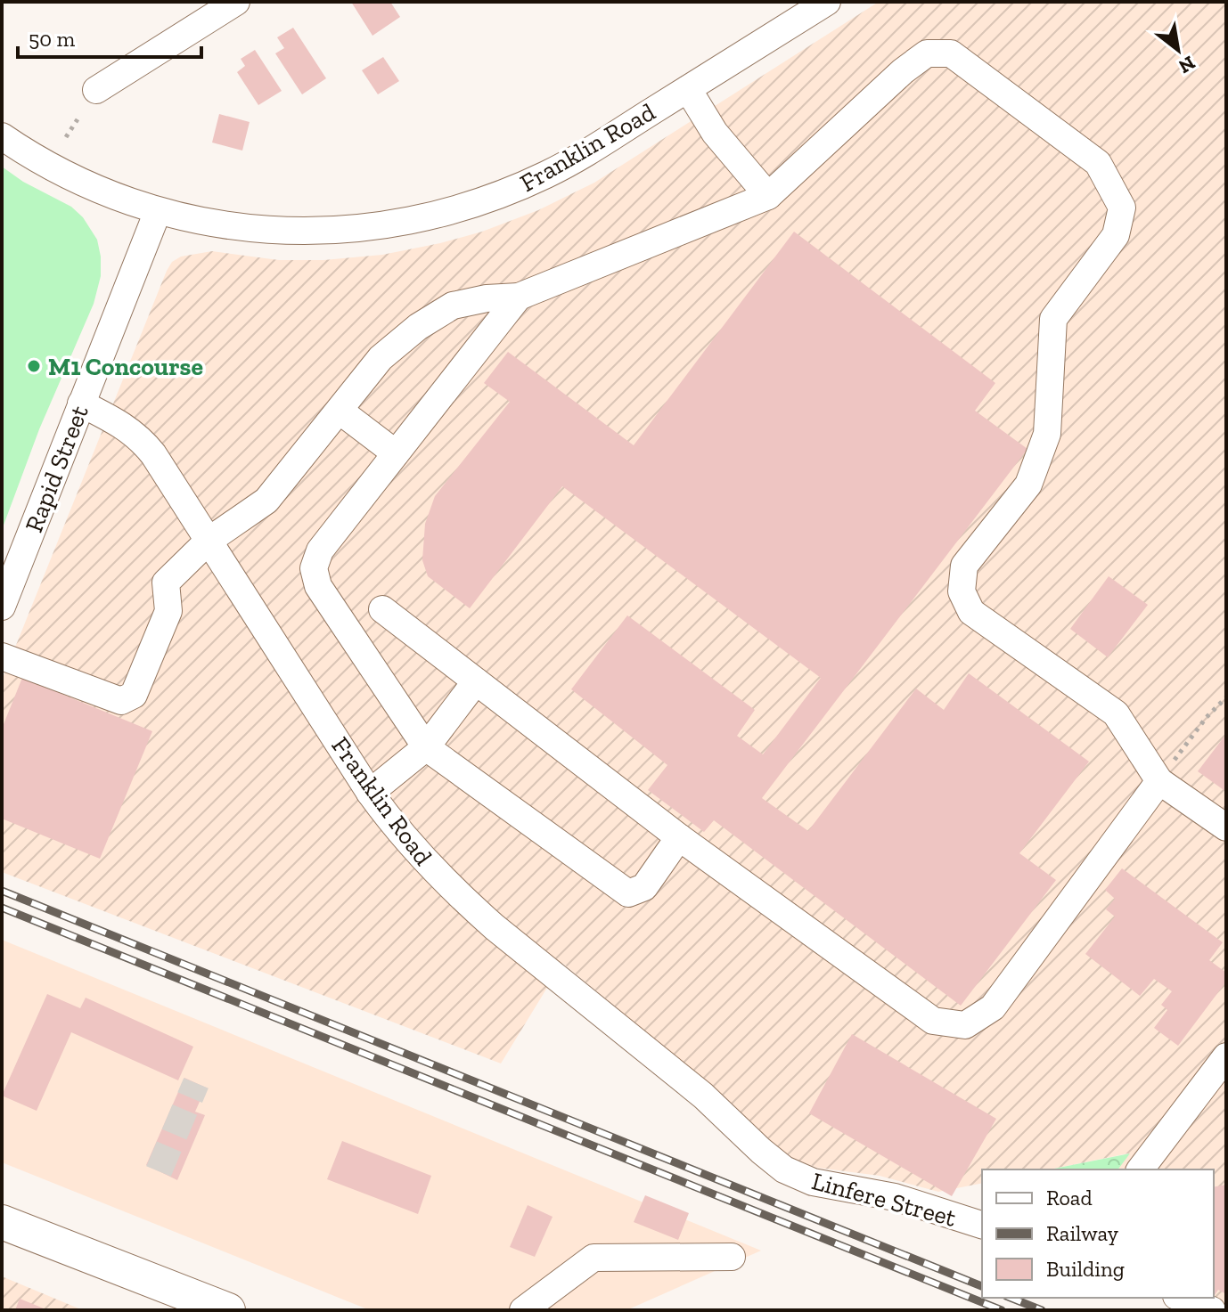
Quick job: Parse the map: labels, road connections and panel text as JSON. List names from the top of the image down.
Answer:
{
  "streets": {
    "street": ["Franklin Road", "Rapid Street", "Linfere Street"]
  },
  "crossings": [
    ["Franklin Road", "Rapid Street"],
    ["Franklin Road", "Linfere Street"]
  ],
  "places": ["M1 Concourse"],
  "legend": ["Road", "Railway", "Building"],
  "scale_bar": "50 m",
  "north": "bottom right"
}
